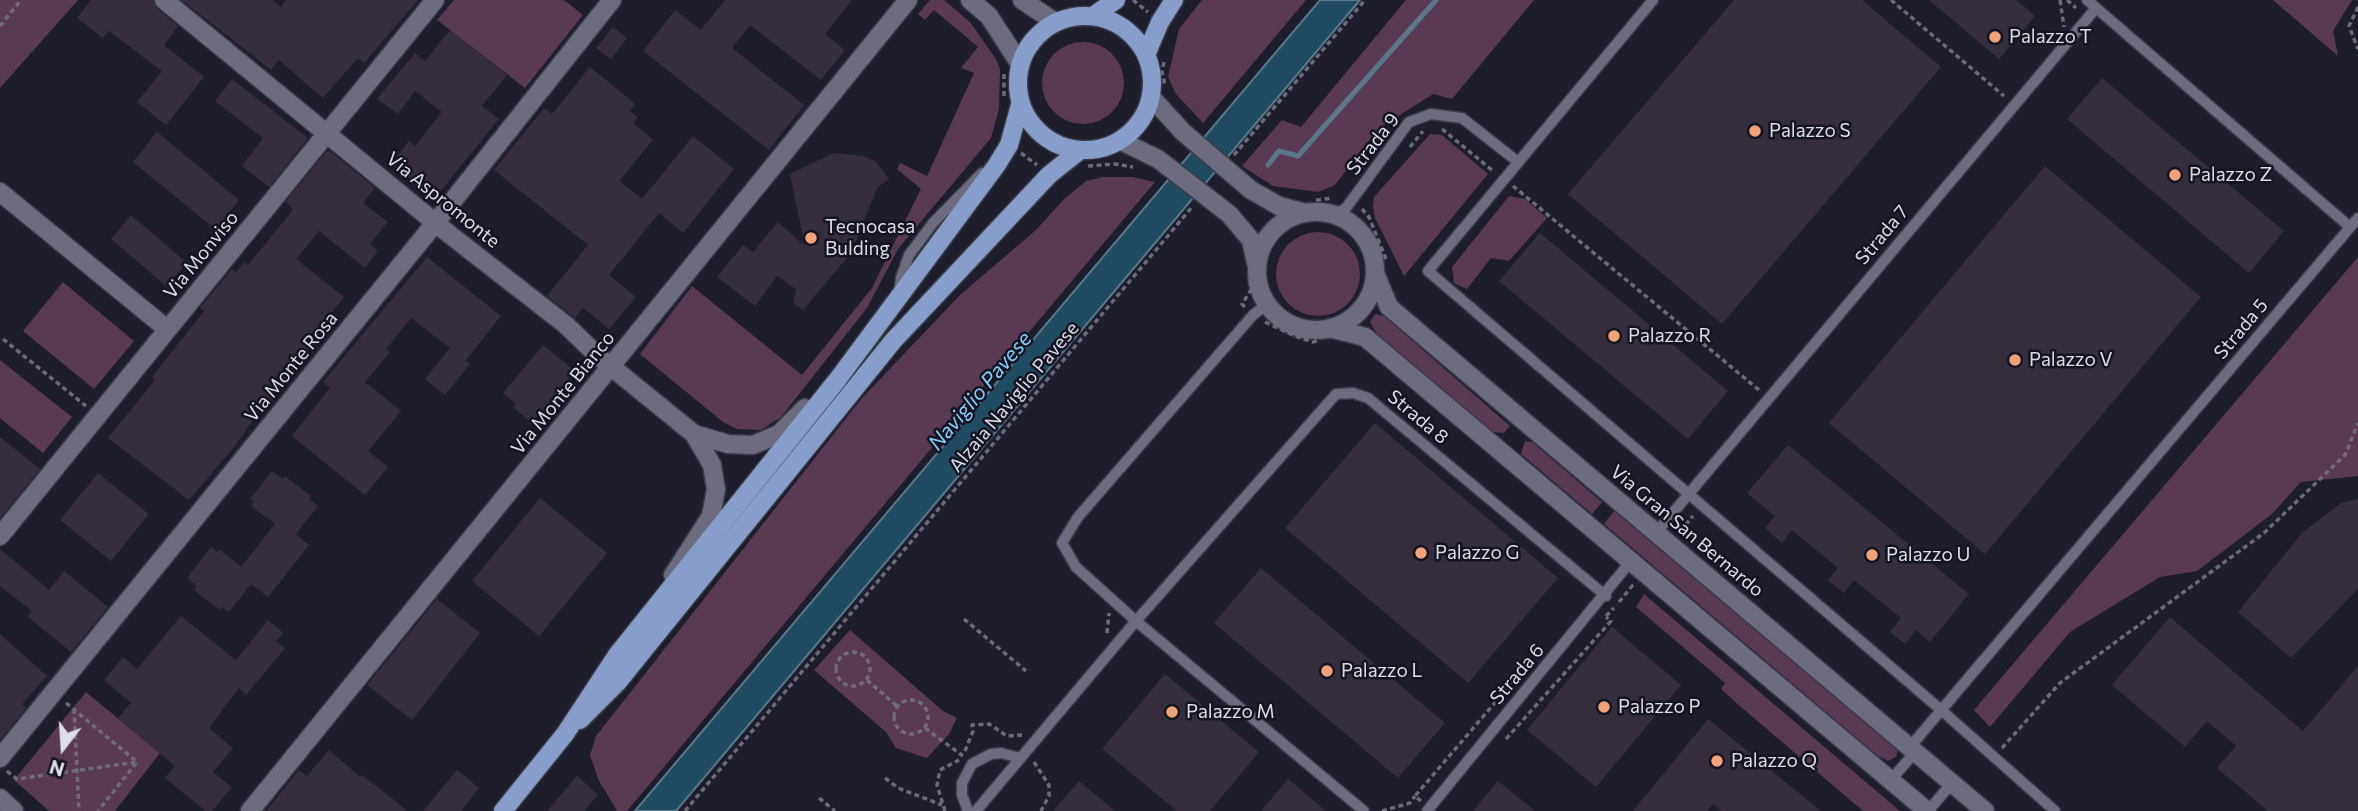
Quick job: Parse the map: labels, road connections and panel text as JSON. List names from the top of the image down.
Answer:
{
  "streets": {
    "street": [
      "Via Aspromonte",
      "Via Monviso",
      "Via Monte Rosa",
      "Via Monte Bianco",
      "Via Gran San Bernardo"
    ],
    "lane": [
      "Strada 9",
      "Strada 7",
      "Strada 5",
      "Strada 8",
      "Strada 6"
    ],
    "path": ["Alzaia Naviglio Pavese"]
  },
  "crossings": [
    ["Strada 9", "Via Gran San Bernardo"],
    ["Via Aspromonte", "Via Monviso"],
    ["Via Aspromonte", "Via Monte Rosa"],
    ["Via Aspromonte", "Via Monte Bianco"],
    ["Strada 7", "Via Gran San Bernardo"],
    ["Strada 5", "Via Gran San Bernardo"],
    ["Strada 8", "Strada 6"]
  ],
  "water": ["Naviglio Pavese"],
  "places": [
    "Palazzo T",
    "Palazzo S",
    "Palazzo Z",
    "Tecnocasa Bulding",
    "Palazzo R",
    "Palazzo V",
    "Palazzo G",
    "Palazzo U",
    "Palazzo L",
    "Palazzo P",
    "Palazzo M",
    "Palazzo Q"
  ],
  "north": "bottom"
}
